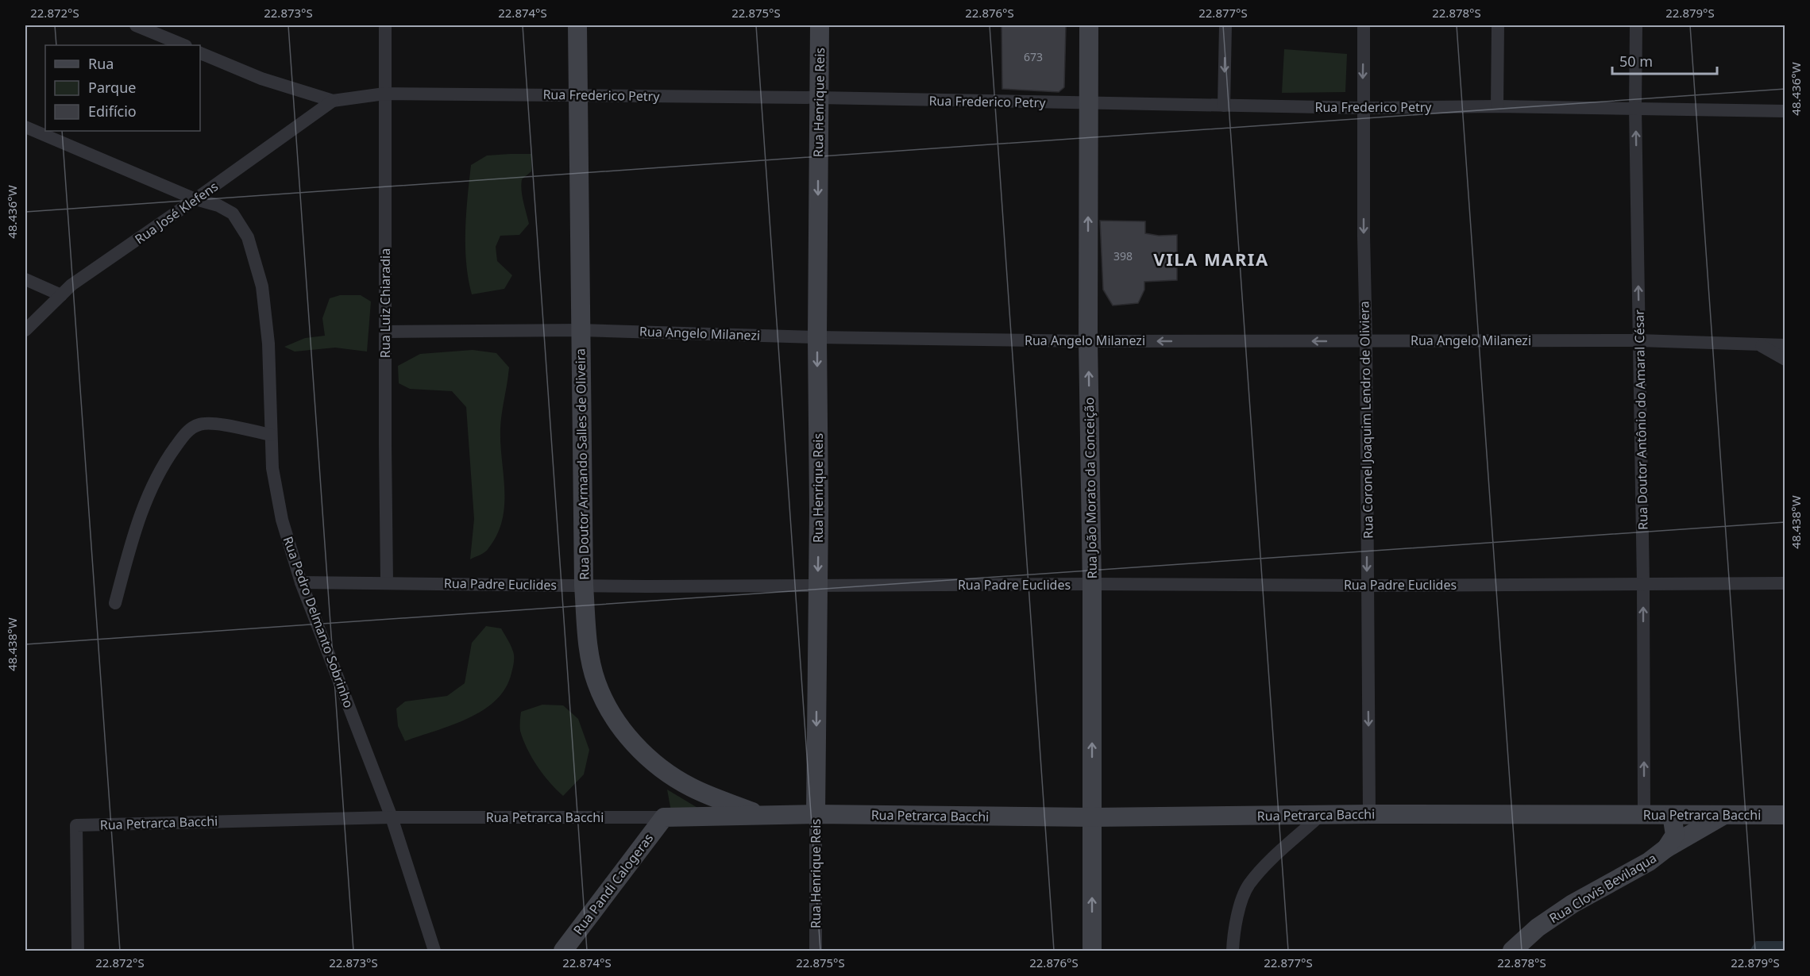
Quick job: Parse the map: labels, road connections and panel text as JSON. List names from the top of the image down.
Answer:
{
  "streets": {
    "street": [
      "Rua Frederico Petry",
      "Rua Henrique Reis",
      "Rua José Klefens",
      "Rua Luiz Chiaradia",
      "Rua Angelo Milanezi",
      "Rua Coronel Joaquim Lendro de Oliviera",
      "Rua Doutor Antônio do Amaral César",
      "Rua Doutor Armando Salles de Oliveira",
      "Rua João Morato da Conceição",
      "Rua Padre Euclides",
      "Rua Pedro Delmanto Sobrinho",
      "Rua Petrarca Bacchi",
      "Rua Pandi Calogeras",
      "Rua Clovis Bevilaqua"
    ]
  },
  "crossings": [
    ["Rua Frederico Petry", "Rua Henrique Reis"],
    ["Rua Frederico Petry", "Rua José Klefens"],
    ["Rua Frederico Petry", "Rua Luiz Chiaradia"],
    ["Rua Frederico Petry", "Rua Coronel Joaquim Lendro de Oliviera"],
    ["Rua Frederico Petry", "Rua Doutor Antônio do Amaral César"],
    ["Rua Frederico Petry", "Rua Doutor Armando Salles de Oliveira"],
    ["Rua Frederico Petry", "Rua João Morato da Conceição"],
    ["Rua Henrique Reis", "Rua Angelo Milanezi"],
    ["Rua Henrique Reis", "Rua Padre Euclides"],
    ["Rua Henrique Reis", "Rua Petrarca Bacchi"],
    ["Rua José Klefens", "Rua Pedro Delmanto Sobrinho"],
    ["Rua Luiz Chiaradia", "Rua Angelo Milanezi"],
    ["Rua Luiz Chiaradia", "Rua Padre Euclides"],
    ["Rua Angelo Milanezi", "Rua Coronel Joaquim Lendro de Oliviera"],
    ["Rua Angelo Milanezi", "Rua Doutor Antônio do Amaral César"],
    ["Rua Angelo Milanezi", "Rua Doutor Armando Salles de Oliveira"],
    ["Rua Angelo Milanezi", "Rua João Morato da Conceição"],
    ["Rua Coronel Joaquim Lendro de Oliviera", "Rua Padre Euclides"],
    ["Rua Coronel Joaquim Lendro de Oliviera", "Rua Petrarca Bacchi"],
    ["Rua Doutor Antônio do Amaral César", "Rua Padre Euclides"],
    ["Rua Doutor Antônio do Amaral César", "Rua Petrarca Bacchi"],
    ["Rua Doutor Armando Salles de Oliveira", "Rua Padre Euclides"],
    ["Rua Doutor Armando Salles de Oliveira", "Rua Petrarca Bacchi"],
    ["Rua João Morato da Conceição", "Rua Padre Euclides"],
    ["Rua João Morato da Conceição", "Rua Petrarca Bacchi"],
    ["Rua Padre Euclides", "Rua Pedro Delmanto Sobrinho"],
    ["Rua Pedro Delmanto Sobrinho", "Rua Petrarca Bacchi"],
    ["Rua Petrarca Bacchi", "Rua Pandi Calogeras"],
    ["Rua Petrarca Bacchi", "Rua Clovis Bevilaqua"]
  ],
  "one_way": [
    "Rua Henrique Reis",
    "Rua Coronel Joaquim Lendro de Oliviera",
    "Rua Doutor Antônio do Amaral César",
    "Rua João Morato da Conceição"
  ],
  "districts": ["VILA MARIA"],
  "house_numbers": ["673", "398"],
  "legend": ["Rua", "Parque", "Edifício"],
  "scale_bar": "50 m",
  "coordinates": [
    "22.872°S",
    "22.873°S",
    "22.874°S",
    "22.875°S",
    "22.876°S",
    "22.877°S",
    "22.878°S",
    "22.879°S",
    "48.436°W",
    "48.438°W"
  ]
}
